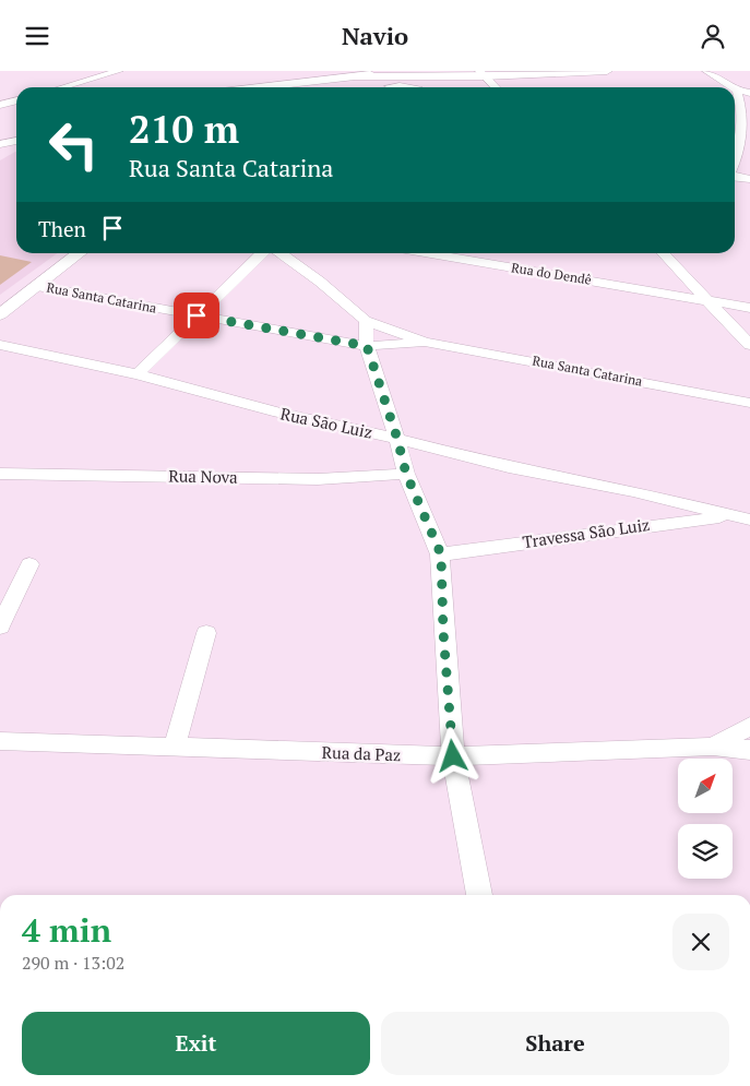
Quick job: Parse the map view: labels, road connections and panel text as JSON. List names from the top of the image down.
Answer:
{
  "streets": {
    "street": [
      "Rua do Dendê",
      "Rua Santa Catarina",
      "Rua São Luiz",
      "Rua Nova",
      "Travessa São Luiz",
      "Rua da Paz"
    ]
  },
  "crossings": [
    ["Rua São Luiz", "Travessa São Luiz"]
  ],
  "north": "top right",
  "page": {
    "header": "Navio",
    "turn": ["210 m", "Rua Santa Catarina"],
    "then": "Then",
    "heading": ["4 min", "290 m · 13:02"],
    "buttons": ["Exit", "Share"]
  }
}
